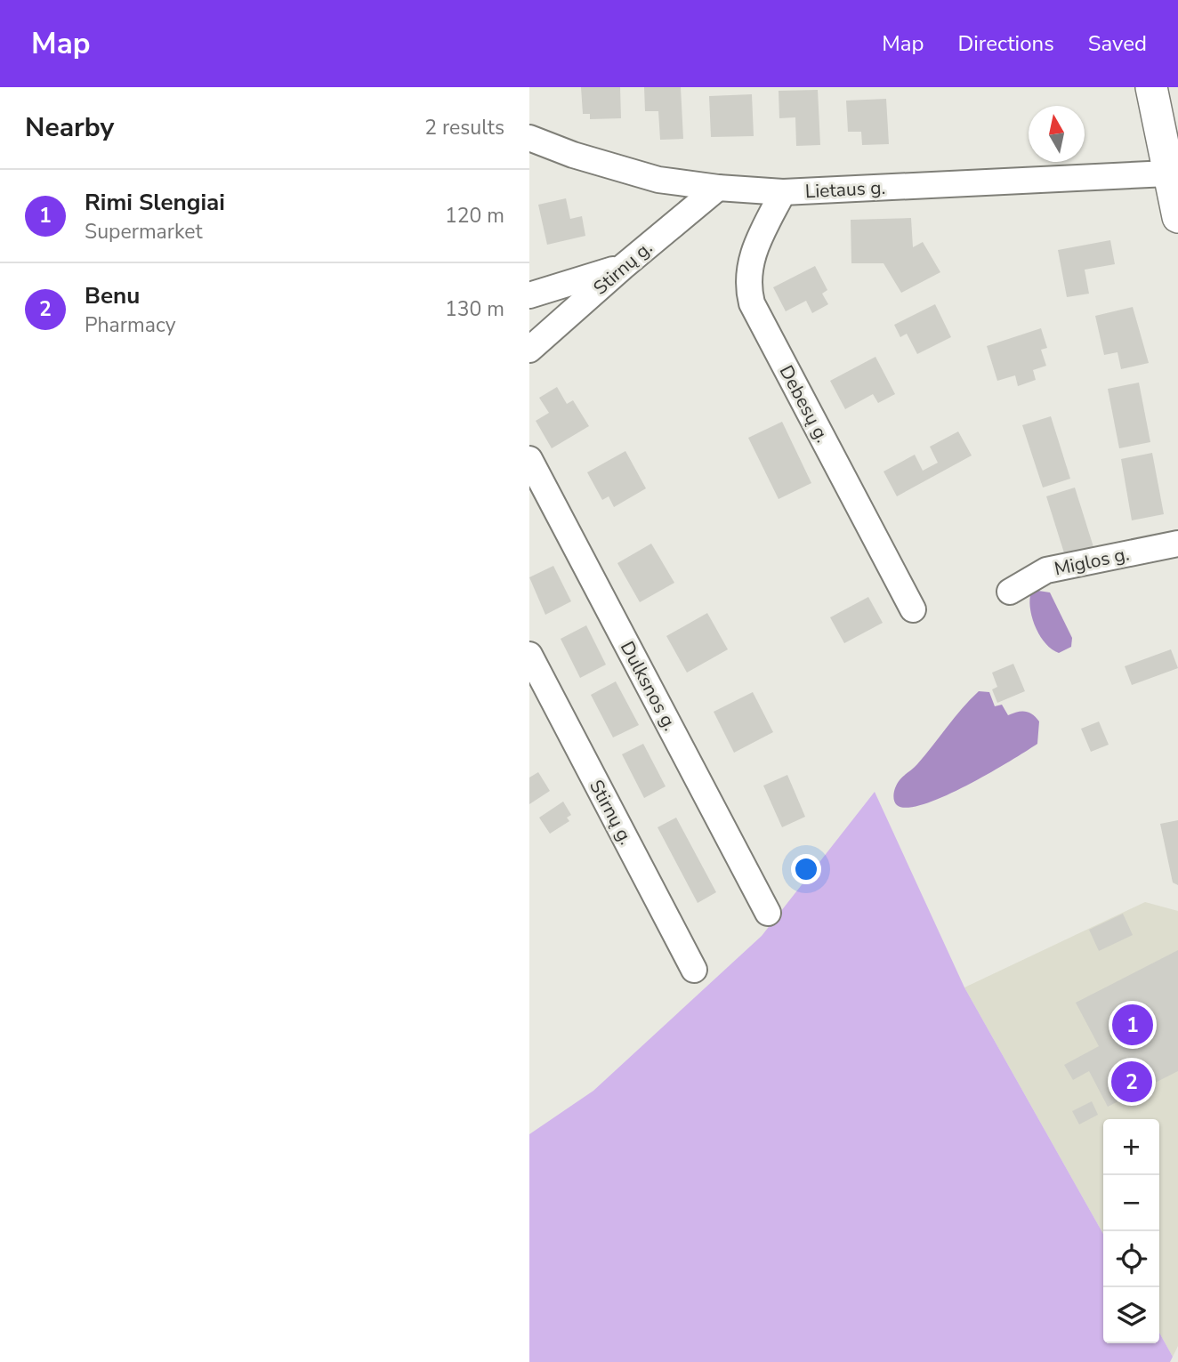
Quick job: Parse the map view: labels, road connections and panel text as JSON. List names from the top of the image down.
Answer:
{
  "streets": {
    "street": [
      "Lietaus g.",
      "Stirnų g.",
      "Debesų g.",
      "Miglos g.",
      "Dulksnos g."
    ]
  },
  "crossings": [
    ["Lietaus g.", "Stirnų g."],
    ["Lietaus g.", "Debesų g."]
  ],
  "north": "top",
  "page": {
    "header": "Map",
    "nav": ["Map", "Directions", "Saved"],
    "heading": ["Nearby", "2 results"],
    "list": [
      {
        "mark": "1",
        "name": "Rimi Slengiai",
        "note": "Supermarket",
        "value": "120 m"
      },
      {
        "mark": "2",
        "name": "Benu",
        "note": "Pharmacy",
        "value": "130 m"
      }
    ],
    "pins": ["1", "2"],
    "map_buttons": ["+", "−"]
  }
}
